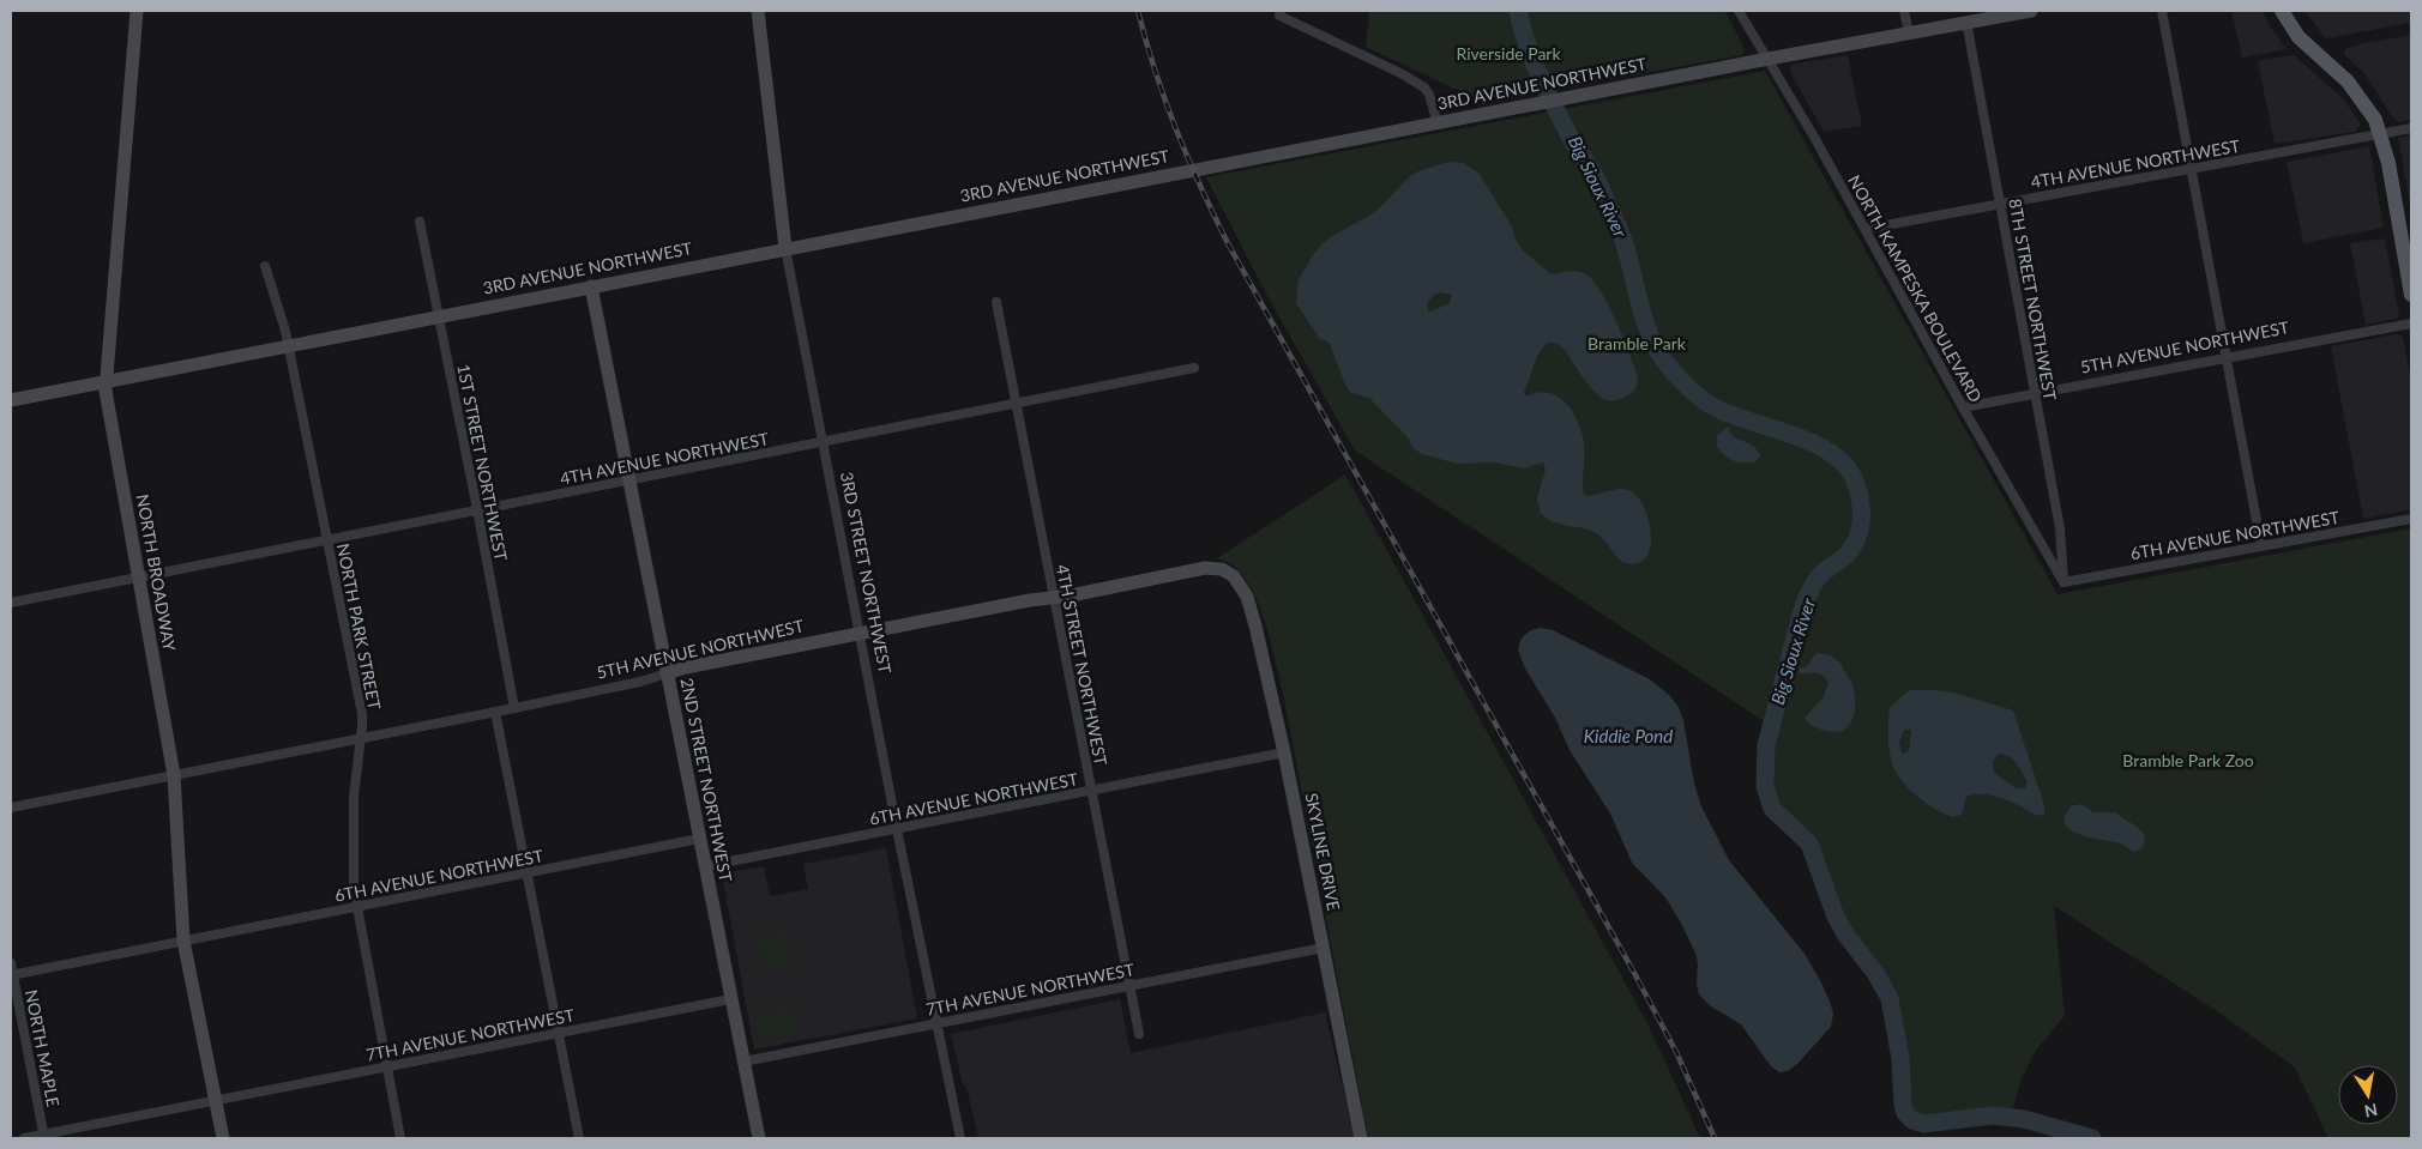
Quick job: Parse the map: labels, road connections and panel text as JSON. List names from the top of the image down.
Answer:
{
  "streets": {
    "street": [
      "3RD AVENUE NORTHWEST",
      "4TH AVENUE NORTHWEST",
      "NORTH KAMPESKA BOULEVARD",
      "8TH STREET NORTHWEST",
      "5TH AVENUE NORTHWEST",
      "1ST STREET NORTHWEST",
      "6TH AVENUE NORTHWEST",
      "NORTH BROADWAY",
      "3RD STREET NORTHWEST",
      "NORTH PARK STREET",
      "4TH STREET NORTHWEST",
      "2ND STREET NORTHWEST",
      "SKYLINE DRIVE",
      "7TH AVENUE NORTHWEST",
      "NORTH MAPLE"
    ]
  },
  "crossings": [
    ["3RD AVENUE NORTHWEST", "NORTH KAMPESKA BOULEVARD"],
    ["3RD AVENUE NORTHWEST", "8TH STREET NORTHWEST"],
    ["3RD AVENUE NORTHWEST", "1ST STREET NORTHWEST"],
    ["3RD AVENUE NORTHWEST", "NORTH BROADWAY"],
    ["3RD AVENUE NORTHWEST", "3RD STREET NORTHWEST"],
    ["3RD AVENUE NORTHWEST", "NORTH PARK STREET"],
    ["3RD AVENUE NORTHWEST", "2ND STREET NORTHWEST"],
    ["4TH AVENUE NORTHWEST", "NORTH KAMPESKA BOULEVARD"],
    ["4TH AVENUE NORTHWEST", "8TH STREET NORTHWEST"],
    ["4TH AVENUE NORTHWEST", "1ST STREET NORTHWEST"],
    ["4TH AVENUE NORTHWEST", "NORTH BROADWAY"],
    ["4TH AVENUE NORTHWEST", "3RD STREET NORTHWEST"],
    ["4TH AVENUE NORTHWEST", "NORTH PARK STREET"],
    ["4TH AVENUE NORTHWEST", "4TH STREET NORTHWEST"],
    ["4TH AVENUE NORTHWEST", "2ND STREET NORTHWEST"],
    ["NORTH KAMPESKA BOULEVARD", "8TH STREET NORTHWEST"],
    ["NORTH KAMPESKA BOULEVARD", "5TH AVENUE NORTHWEST"],
    ["NORTH KAMPESKA BOULEVARD", "6TH AVENUE NORTHWEST"],
    ["8TH STREET NORTHWEST", "5TH AVENUE NORTHWEST"],
    ["8TH STREET NORTHWEST", "6TH AVENUE NORTHWEST"],
    ["5TH AVENUE NORTHWEST", "1ST STREET NORTHWEST"],
    ["5TH AVENUE NORTHWEST", "NORTH BROADWAY"],
    ["5TH AVENUE NORTHWEST", "3RD STREET NORTHWEST"],
    ["5TH AVENUE NORTHWEST", "NORTH PARK STREET"],
    ["5TH AVENUE NORTHWEST", "4TH STREET NORTHWEST"],
    ["5TH AVENUE NORTHWEST", "2ND STREET NORTHWEST"],
    ["5TH AVENUE NORTHWEST", "SKYLINE DRIVE"],
    ["6TH AVENUE NORTHWEST", "NORTH BROADWAY"],
    ["6TH AVENUE NORTHWEST", "3RD STREET NORTHWEST"],
    ["6TH AVENUE NORTHWEST", "NORTH PARK STREET"],
    ["6TH AVENUE NORTHWEST", "4TH STREET NORTHWEST"],
    ["6TH AVENUE NORTHWEST", "2ND STREET NORTHWEST"],
    ["6TH AVENUE NORTHWEST", "SKYLINE DRIVE"],
    ["6TH AVENUE NORTHWEST", "NORTH MAPLE"],
    ["NORTH BROADWAY", "7TH AVENUE NORTHWEST"],
    ["3RD STREET NORTHWEST", "7TH AVENUE NORTHWEST"],
    ["NORTH PARK STREET", "7TH AVENUE NORTHWEST"],
    ["4TH STREET NORTHWEST", "7TH AVENUE NORTHWEST"],
    ["2ND STREET NORTHWEST", "7TH AVENUE NORTHWEST"],
    ["SKYLINE DRIVE", "7TH AVENUE NORTHWEST"],
    ["7TH AVENUE NORTHWEST", "NORTH MAPLE"]
  ],
  "water": ["Big Sioux River", "Kiddie Pond"],
  "parks": ["Riverside Park", "Bramble Park", "Bramble Park Zoo"],
  "north": "bottom"
}
